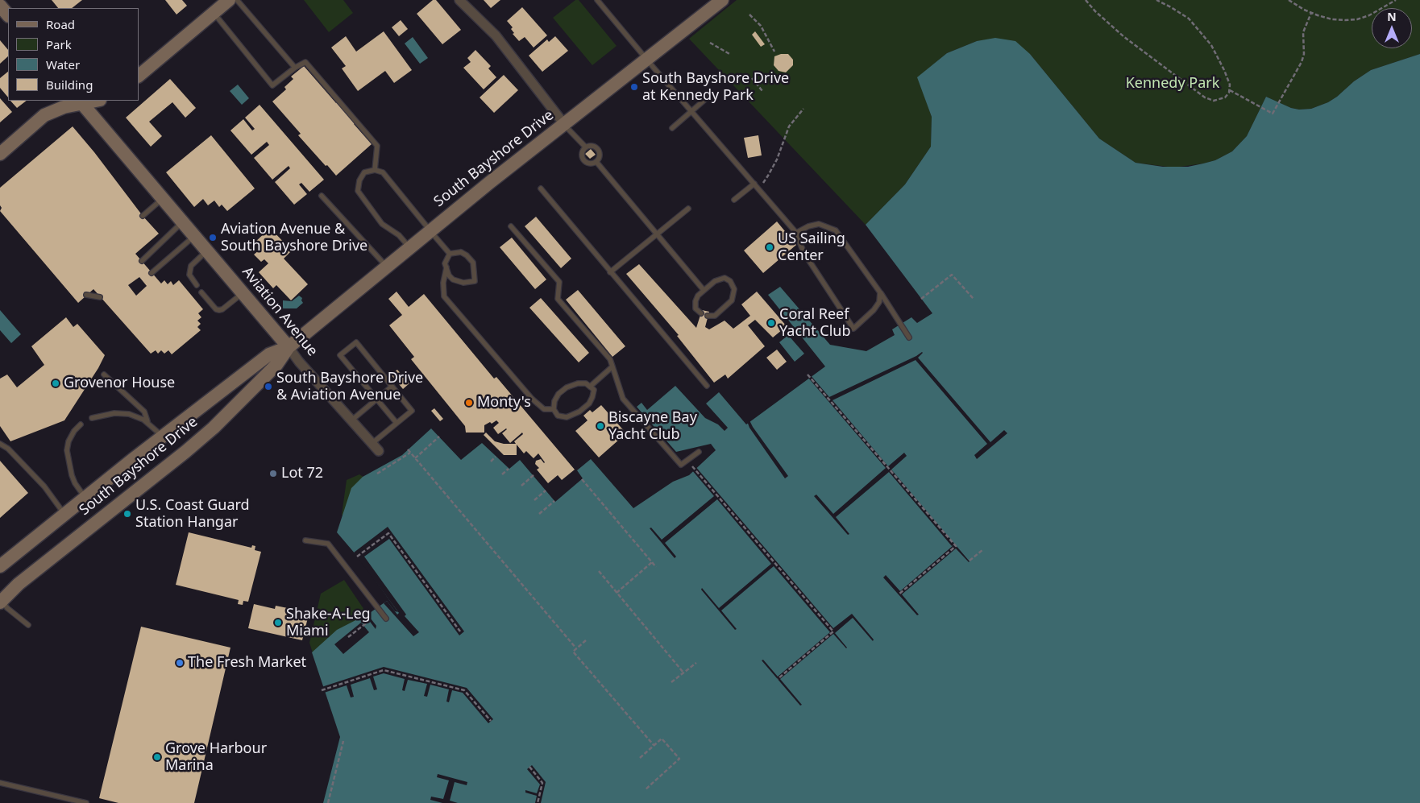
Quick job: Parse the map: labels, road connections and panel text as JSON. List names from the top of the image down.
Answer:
{
  "streets": {
    "main road": ["South Bayshore Drive", "Aviation Avenue"]
  },
  "crossings": [
    ["South Bayshore Drive", "Aviation Avenue"]
  ],
  "parks": ["Kennedy Park"],
  "places": [
    "South Bayshore Drive at Kennedy Park",
    "Aviation Avenue & South Bayshore Drive",
    "US Sailing Center",
    "Coral Reef Yacht Club",
    "Grovenor House",
    "South Bayshore Drive & Aviation Avenue",
    "Monty's",
    "Biscayne Bay Yacht Club",
    "Lot 72",
    "U.S. Coast Guard Station Hangar",
    "Shake-A-Leg Miami",
    "The Fresh Market",
    "Grove Harbour Marina"
  ],
  "legend": [
    "Road",
    "Park",
    "Water",
    "Building"
  ],
  "north": "top"
}
